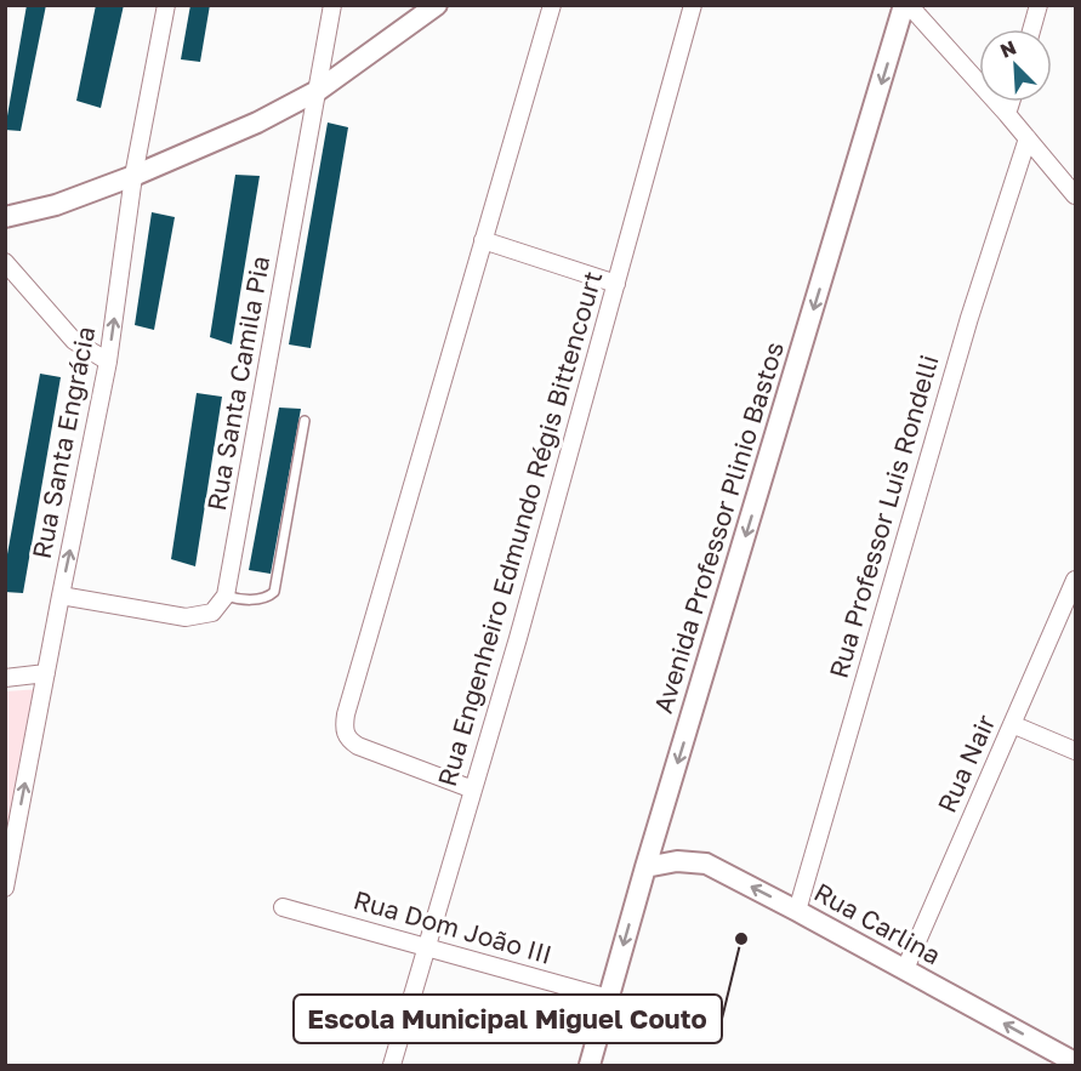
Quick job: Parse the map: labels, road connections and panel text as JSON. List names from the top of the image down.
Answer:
{
  "streets": {
    "street": [
      "Rua Santa Camila Pia",
      "Rua Santa Engrácia",
      "Rua Professor Luis Rondelli",
      "Avenida Professor Plinio Bastos",
      "Rua Engenheiro Edmundo Régis Bittencourt",
      "Rua Nair",
      "Rua Carlina",
      "Rua Dom João III"
    ]
  },
  "crossings": [
    ["Rua Professor Luis Rondelli", "Rua Carlina"],
    ["Avenida Professor Plinio Bastos", "Rua Carlina"],
    ["Avenida Professor Plinio Bastos", "Rua Dom João III"],
    ["Rua Engenheiro Edmundo Régis Bittencourt", "Rua Dom João III"],
    ["Rua Nair", "Rua Carlina"]
  ],
  "one_way": ["Rua Santa Engrácia", "Avenida Professor Plinio Bastos", "Rua Carlina"],
  "places": ["Escola Municipal Miguel Couto"],
  "north": "top left"
}
